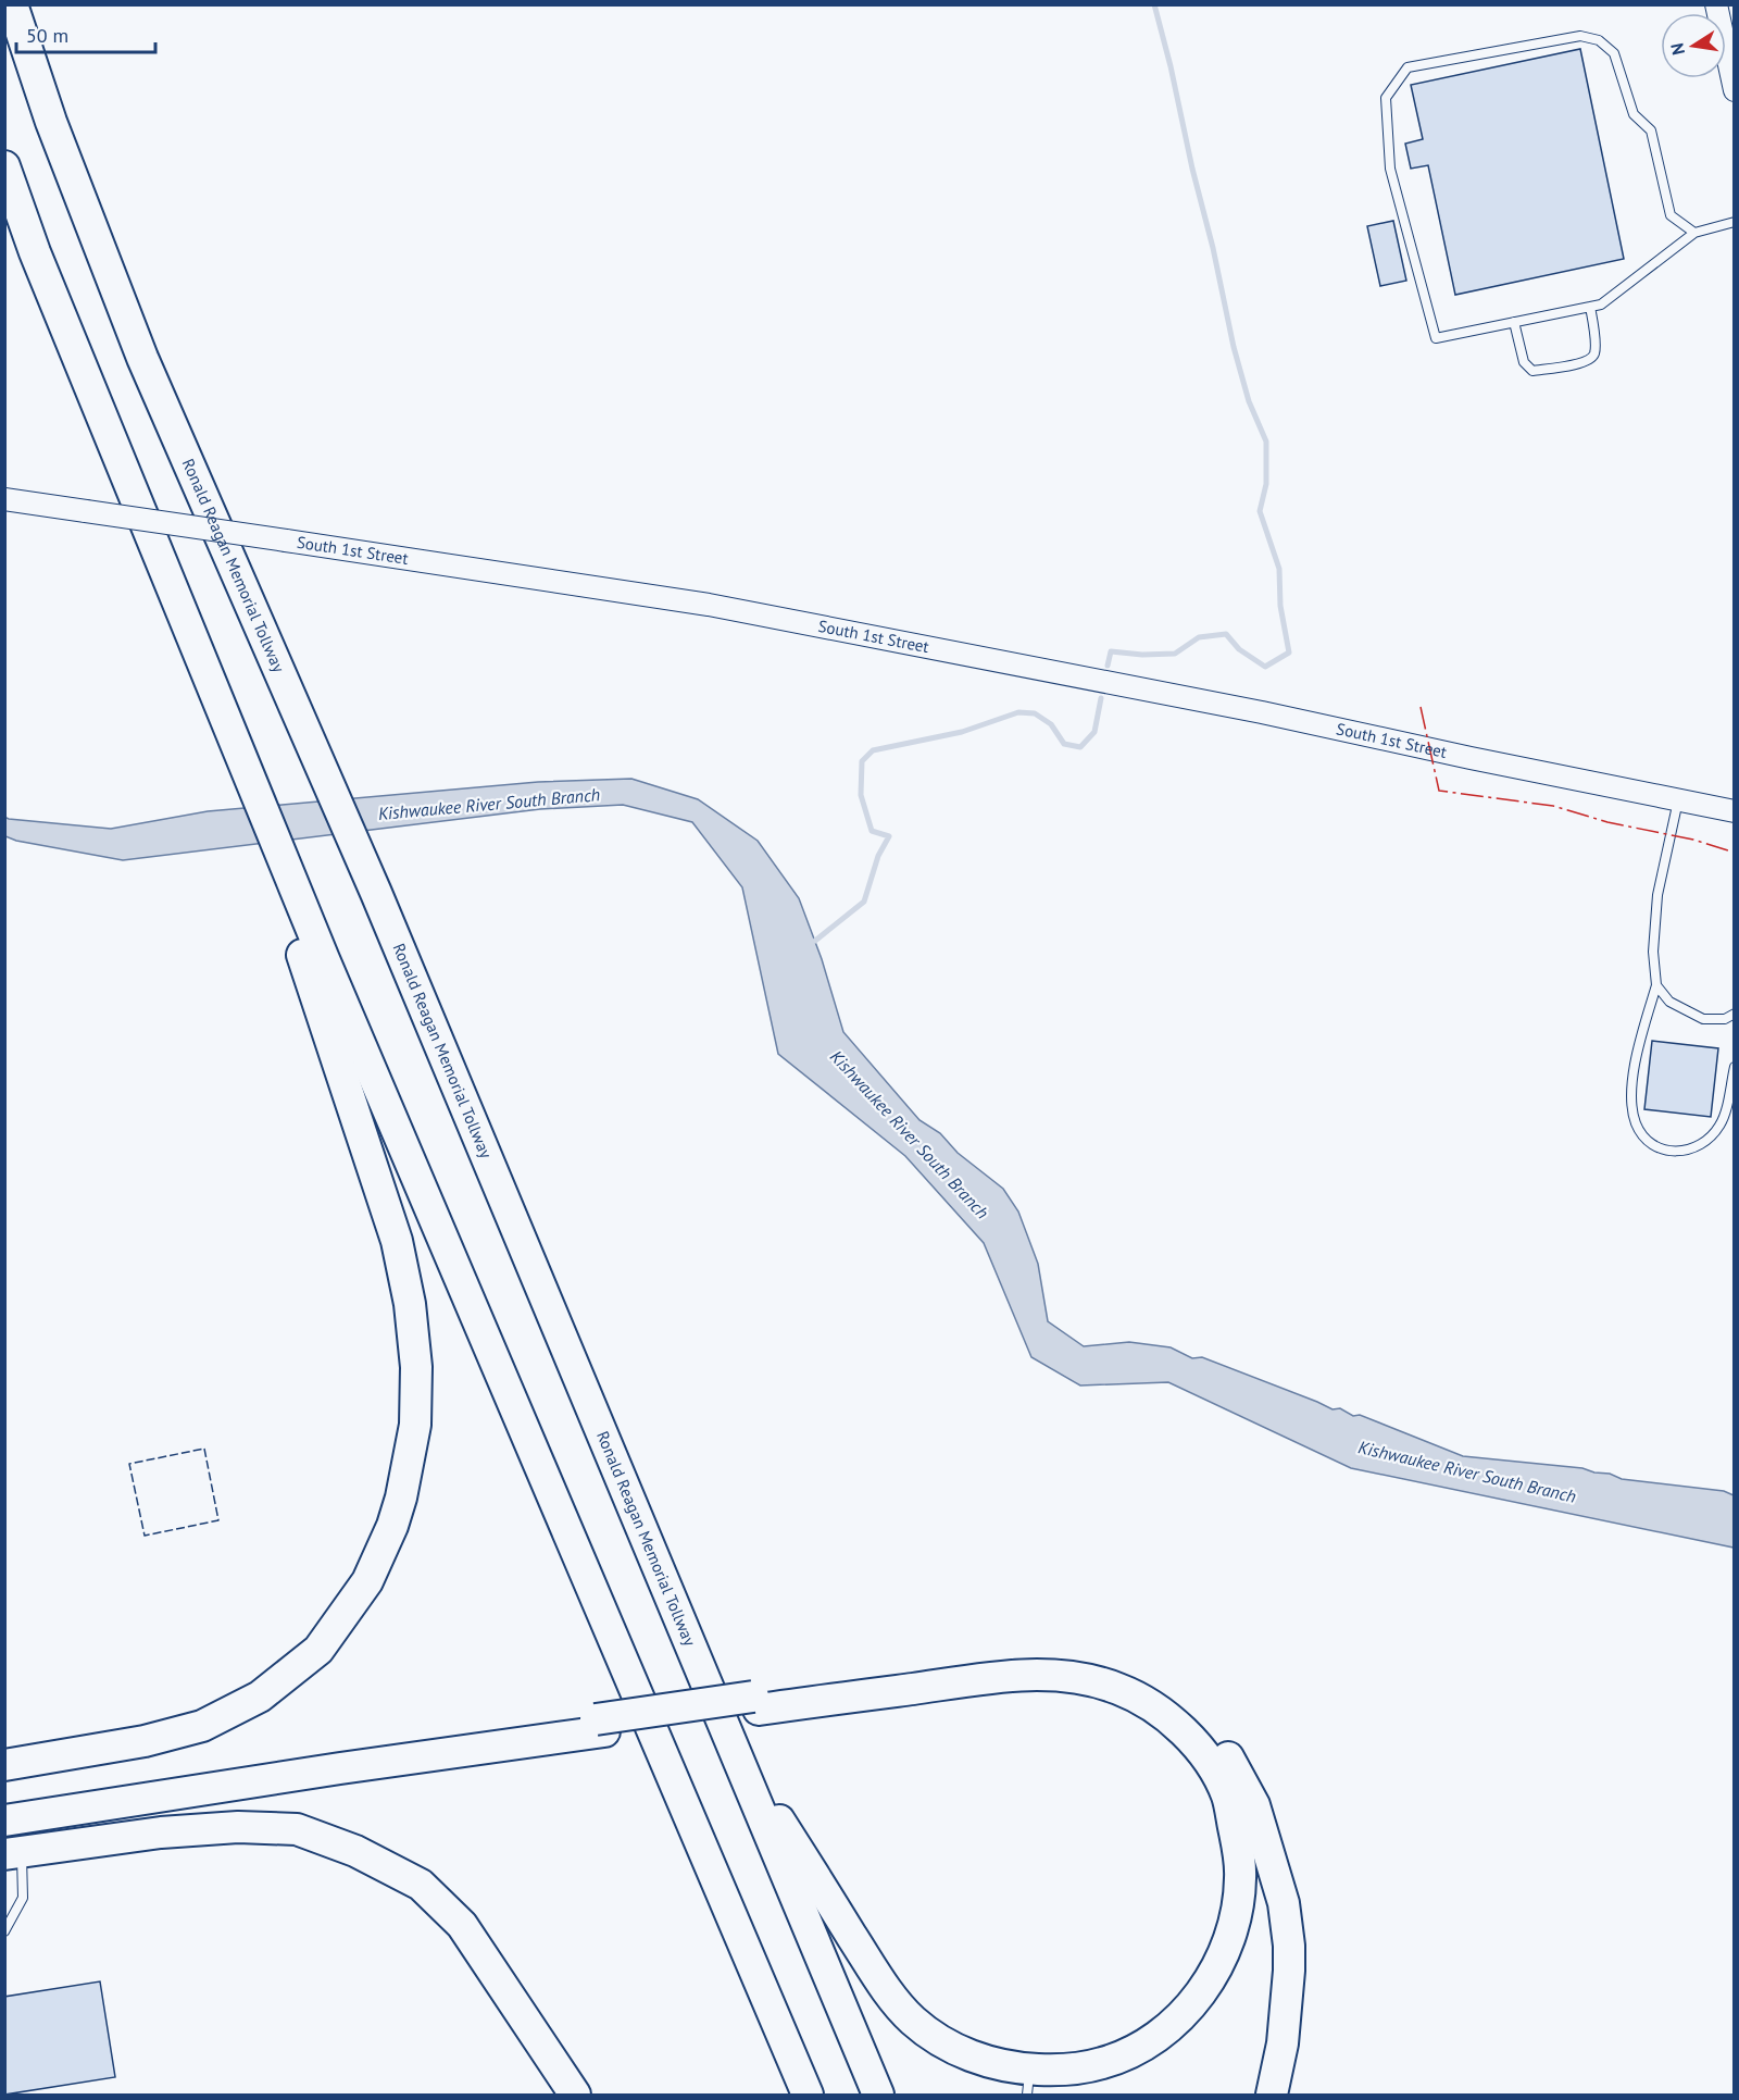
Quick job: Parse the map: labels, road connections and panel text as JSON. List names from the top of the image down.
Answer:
{
  "streets": {
    "highway": ["Ronald Reagan Memorial Tollway"],
    "street": ["South 1st Street"]
  },
  "water": ["Kishwaukee River South Branch"],
  "scale_bar": "50 m",
  "north": "left"
}
